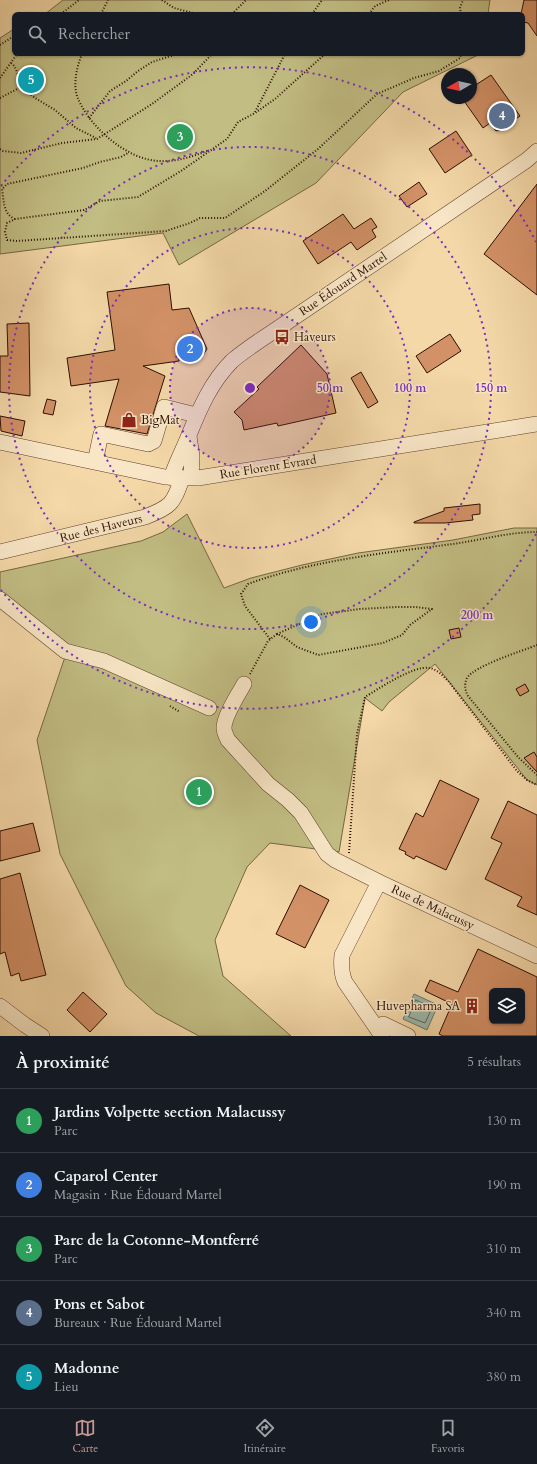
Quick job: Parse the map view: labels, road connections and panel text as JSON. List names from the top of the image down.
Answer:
{
  "streets": {
    "street": [
      "Rue Édouard Martel",
      "Rue Florent Evrard",
      "Rue des Haveurs",
      "Rue de Malacussy"
    ]
  },
  "crossings": [
    ["Rue Édouard Martel", "Rue Florent Evrard"],
    ["Rue Édouard Martel", "Rue des Haveurs"],
    ["Rue Florent Evrard", "Rue des Haveurs"]
  ],
  "places": {
    "bus stop": ["Haveurs"],
    "shop": ["BigMat"],
    "building": ["Huvepharma SA"]
  },
  "north": "left",
  "page": {
    "search": "Rechercher",
    "pins": [
      "5",
      "4",
      "3",
      "2",
      "1"
    ],
    "heading": ["À proximité", "5 résultats"],
    "list": [
      {
        "mark": "1",
        "name": "Jardins Volpette section Malacussy",
        "note": "Parc",
        "value": "130 m"
      },
      {
        "mark": "2",
        "name": "Caparol Center",
        "note": "Magasin · Rue Édouard Martel",
        "value": "190 m"
      },
      {
        "mark": "3",
        "name": "Parc de la Cotonne-Montferré",
        "note": "Parc",
        "value": "310 m"
      },
      {
        "mark": "4",
        "name": "Pons et Sabot",
        "note": "Bureaux · Rue Édouard Martel",
        "value": "340 m"
      },
      {
        "mark": "5",
        "name": "Madonne",
        "note": "Lieu",
        "value": "380 m"
      }
    ],
    "nav": ["Carte", "Itinéraire", "Favoris"]
  },
  "rings": [
    "50 m",
    "100 m",
    "150 m",
    "200 m"
  ]
}
